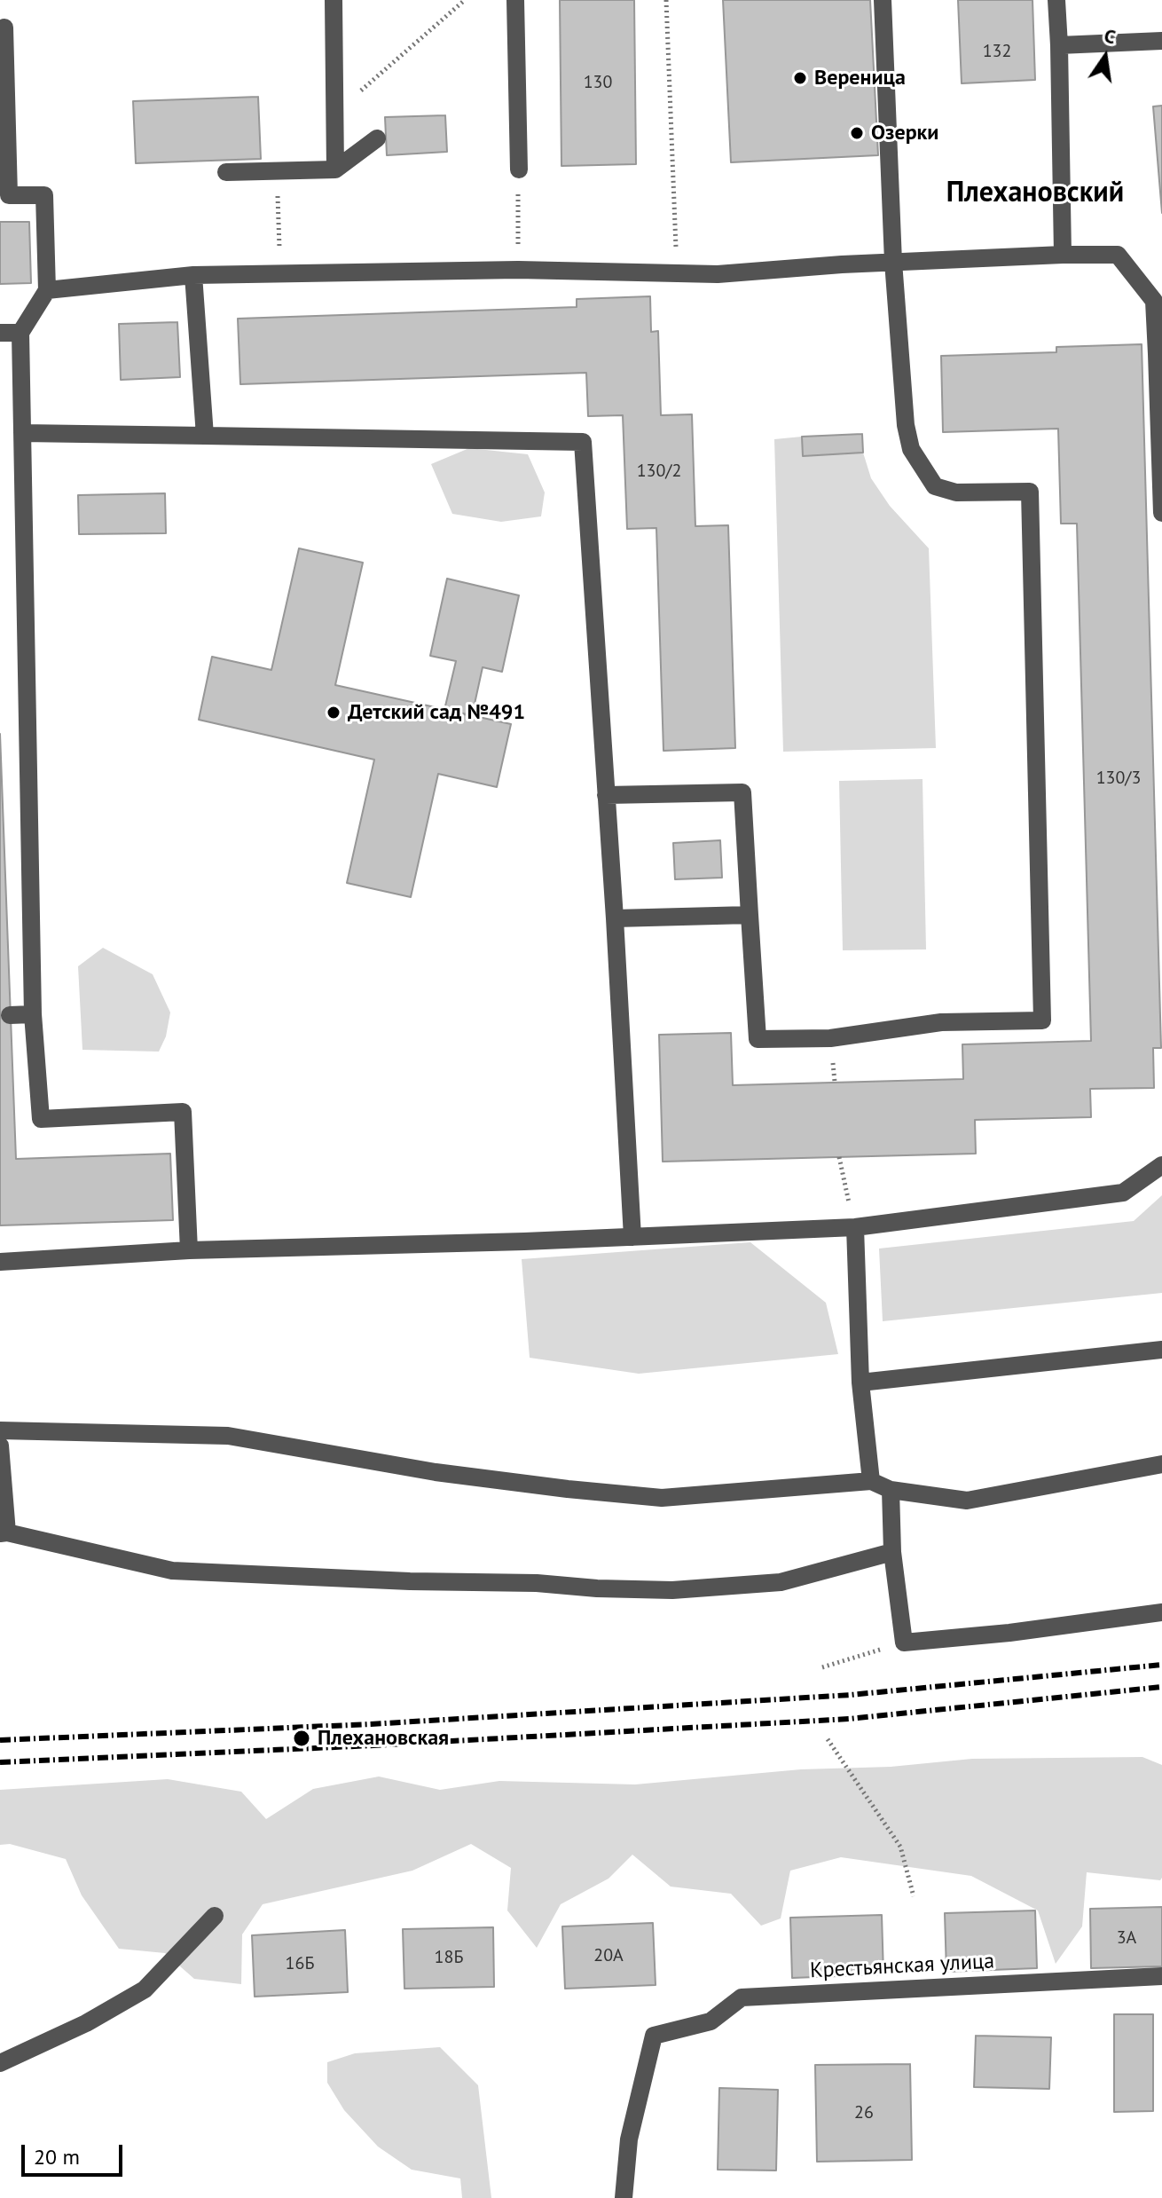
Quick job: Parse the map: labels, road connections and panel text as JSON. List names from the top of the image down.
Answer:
{
  "streets": {
    "street": ["Крестьянская улица"]
  },
  "districts": ["Плехановский"],
  "places": [
    "Вереница",
    "Озерки",
    "Детский сад №491",
    "Плехановская"
  ],
  "house_numbers": [
    "132",
    "130",
    "130/2",
    "130/3",
    "3А",
    "20А",
    "18Б",
    "16Б",
    "26"
  ],
  "scale_bar": "20 m",
  "north": "top"
}
